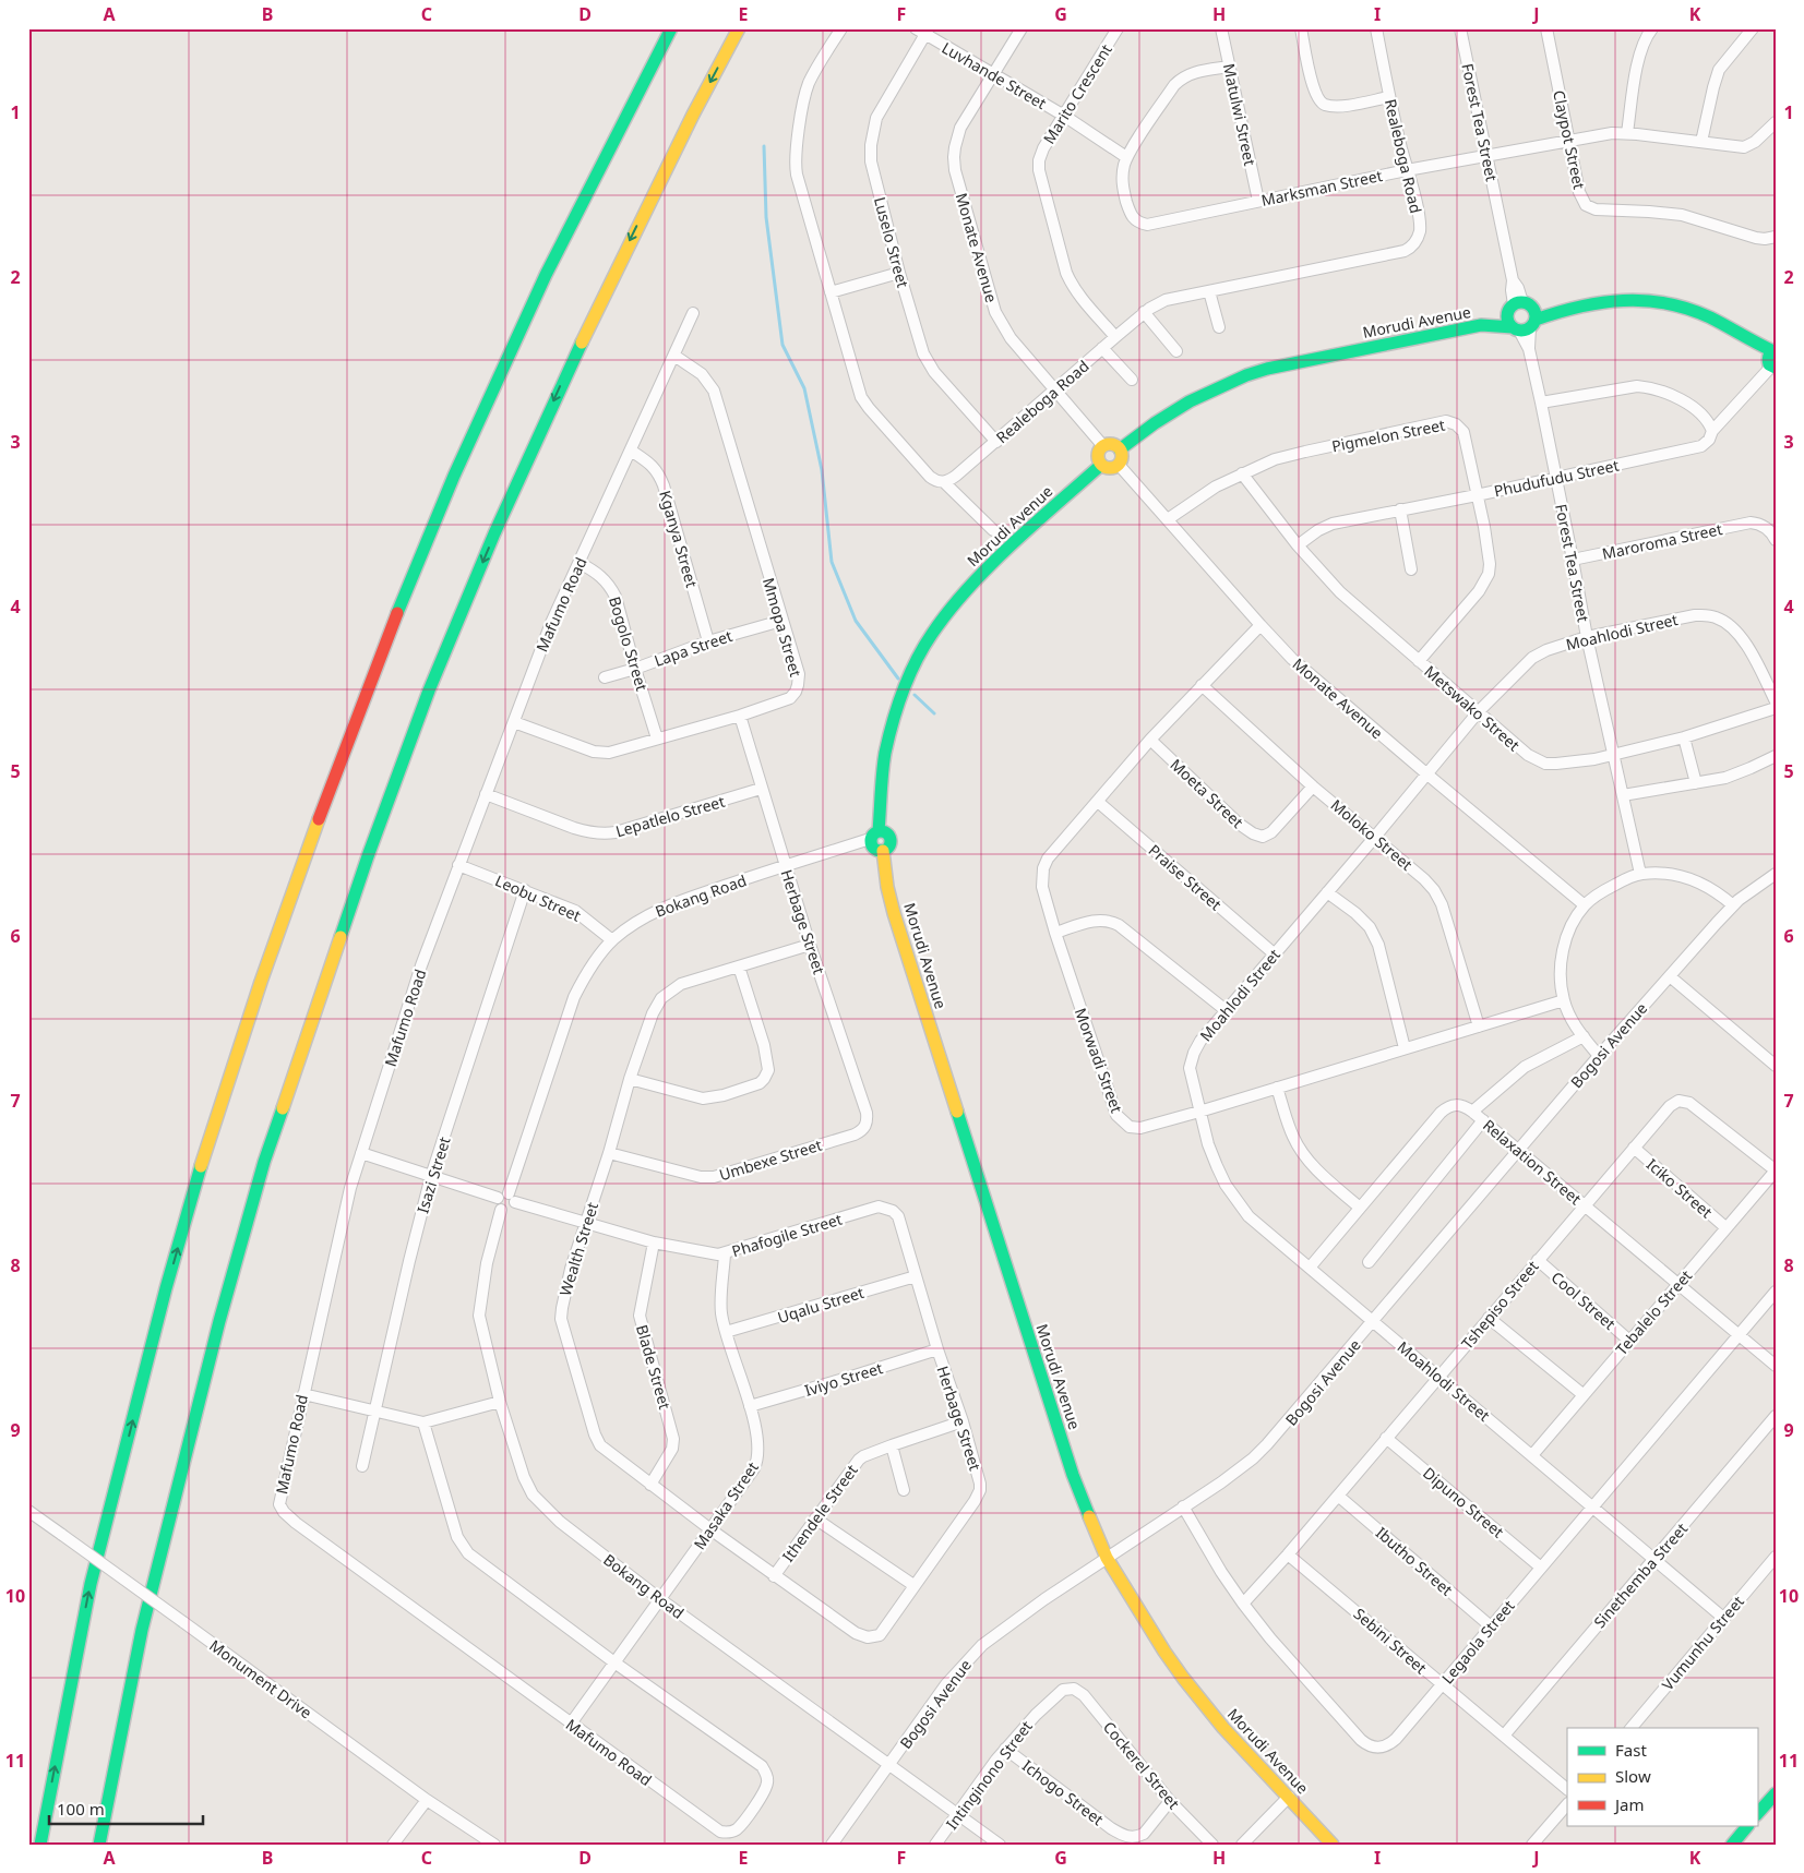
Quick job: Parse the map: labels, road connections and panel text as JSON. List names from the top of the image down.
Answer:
{
  "streets": {
    "main road": ["Morudi Avenue"],
    "street": [
      "Luvhande Street",
      "Marito Crescent",
      "Matulwi Street",
      "Forest Tea Street",
      "Claypot Street",
      "Realeboga Road",
      "Marksman Street",
      "Luselo Street",
      "Monate Avenue",
      "Pigmelon Street",
      "Phudufudu Street",
      "Kganya Street",
      "Maroroma Street",
      "Mafumo Road",
      "Mmopa Street",
      "Moahlodi Street",
      "Bogolo Street",
      "Lapa Street",
      "Metswako Street",
      "Moeta Street",
      "Lepatlelo Street",
      "Moloko Street",
      "Praise Street",
      "Bokang Road",
      "Leobu Street",
      "Herbage Street",
      "Bogosi Avenue",
      "Morwadi Street",
      "Umbexe Street",
      "Relaxation Street",
      "Isazi Street",
      "Iciko Street",
      "Phafogile Street",
      "Wealth Street",
      "Cool Street",
      "Uqalu Street",
      "Tshepiso Street",
      "Tebalelo Street",
      "Blade Street",
      "Iviyo Street",
      "Dipuno Street",
      "Masaka Street",
      "Ithendele Street",
      "Ibutho Street",
      "Sinethemba Street",
      "Sebini Street",
      "Legaola Street",
      "Vumunhu Street",
      "Monument Drive",
      "Cockerel Street",
      "Intinginono Street",
      "Ichogo Street"
    ]
  },
  "crossings": [
    ["Luvhande Street", "Marito Crescent"],
    ["Luvhande Street", "Marksman Street"],
    ["Luvhande Street", "Luselo Street"],
    ["Luvhande Street", "Monate Avenue"],
    ["Marito Crescent", "Realeboga Road"],
    ["Matulwi Street", "Marksman Street"],
    ["Forest Tea Street", "Marksman Street"],
    ["Forest Tea Street", "Morudi Avenue"],
    ["Forest Tea Street", "Phudufudu Street"],
    ["Forest Tea Street", "Maroroma Street"],
    ["Forest Tea Street", "Moahlodi Street"],
    ["Forest Tea Street", "Metswako Street"],
    ["Claypot Street", "Marksman Street"],
    ["Realeboga Road", "Marksman Street"],
    ["Realeboga Road", "Luselo Street"],
    ["Realeboga Road", "Monate Avenue"],
    ["Monate Avenue", "Morudi Avenue"],
    ["Monate Avenue", "Pigmelon Street"],
    ["Monate Avenue", "Moahlodi Street"],
    ["Monate Avenue", "Morwadi Street"],
    ["Morudi Avenue", "Bokang Road"],
    ["Morudi Avenue", "Bogosi Avenue"],
    ["Pigmelon Street", "Phudufudu Street"],
    ["Pigmelon Street", "Metswako Street"],
    ["Phudufudu Street", "Metswako Street"],
    ["Kganya Street", "Mafumo Road"],
    ["Kganya Street", "Lapa Street"],
    ["Mafumo Road", "Mmopa Street"],
    ["Mafumo Road", "Bogolo Street"],
    ["Mafumo Road", "Lepatlelo Street"],
    ["Mafumo Road", "Leobu Street"],
    ["Mafumo Road", "Masaka Street"],
    ["Mmopa Street", "Bogolo Street"],
    ["Mmopa Street", "Lapa Street"],
    ["Mmopa Street", "Herbage Street"],
    ["Moahlodi Street", "Metswako Street"],
    ["Moahlodi Street", "Moloko Street"],
    ["Moahlodi Street", "Praise Street"],
    ["Moahlodi Street", "Bogosi Avenue"],
    ["Moahlodi Street", "Morwadi Street"],
    ["Moahlodi Street", "Relaxation Street"],
    ["Moahlodi Street", "Tshepiso Street"],
    ["Moahlodi Street", "Tebalelo Street"],
    ["Moahlodi Street", "Sinethemba Street"],
    ["Moahlodi Street", "Legaola Street"],
    ["Moahlodi Street", "Vumunhu Street"],
    ["Bogolo Street", "Lapa Street"],
    ["Moeta Street", "Moloko Street"],
    ["Moeta Street", "Morwadi Street"],
    ["Lepatlelo Street", "Herbage Street"],
    ["Moloko Street", "Morwadi Street"],
    ["Praise Street", "Morwadi Street"],
    ["Bokang Road", "Leobu Street"],
    ["Bokang Road", "Herbage Street"],
    ["Bokang Road", "Bogosi Avenue"],
    ["Bokang Road", "Phafogile Street"],
    ["Bokang Road", "Masaka Street"],
    ["Bokang Road", "Intinginono Street"],
    ["Leobu Street", "Isazi Street"],
    ["Herbage Street", "Umbexe Street"],
    ["Herbage Street", "Phafogile Street"],
    ["Herbage Street", "Wealth Street"],
    ["Herbage Street", "Uqalu Street"],
    ["Herbage Street", "Iviyo Street"],
    ["Herbage Street", "Ithendele Street"],
    ["Bogosi Avenue", "Relaxation Street"],
    ["Bogosi Avenue", "Legaola Street"],
    ["Umbexe Street", "Wealth Street"],
    ["Relaxation Street", "Tshepiso Street"],
    ["Relaxation Street", "Tebalelo Street"],
    ["Relaxation Street", "Legaola Street"],
    ["Iciko Street", "Tshepiso Street"],
    ["Iciko Street", "Tebalelo Street"],
    ["Phafogile Street", "Wealth Street"],
    ["Phafogile Street", "Blade Street"],
    ["Phafogile Street", "Masaka Street"],
    ["Wealth Street", "Blade Street"],
    ["Wealth Street", "Masaka Street"],
    ["Wealth Street", "Ithendele Street"],
    ["Cool Street", "Tshepiso Street"],
    ["Cool Street", "Tebalelo Street"],
    ["Uqalu Street", "Masaka Street"],
    ["Tshepiso Street", "Tebalelo Street"],
    ["Tshepiso Street", "Dipuno Street"],
    ["Tshepiso Street", "Ibutho Street"],
    ["Tshepiso Street", "Sebini Street"],
    ["Tshepiso Street", "Legaola Street"],
    ["Iviyo Street", "Masaka Street"],
    ["Dipuno Street", "Legaola Street"],
    ["Ibutho Street", "Legaola Street"],
    ["Sinethemba Street", "Sebini Street"],
    ["Sebini Street", "Legaola Street"],
    ["Cockerel Street", "Intinginono Street"],
    ["Cockerel Street", "Ichogo Street"],
    ["Intinginono Street", "Ichogo Street"]
  ],
  "legend": ["Fast", "Slow", "Jam"],
  "scale_bar": "100 m",
  "grid": {
    "columns": [
      "A",
      "B",
      "C",
      "D",
      "E",
      "F",
      "G",
      "H",
      "I",
      "J",
      "K"
    ],
    "rows": [
      "1",
      "2",
      "3",
      "4",
      "5",
      "6",
      "7",
      "8",
      "9",
      "10",
      "11"
    ]
  }
}
